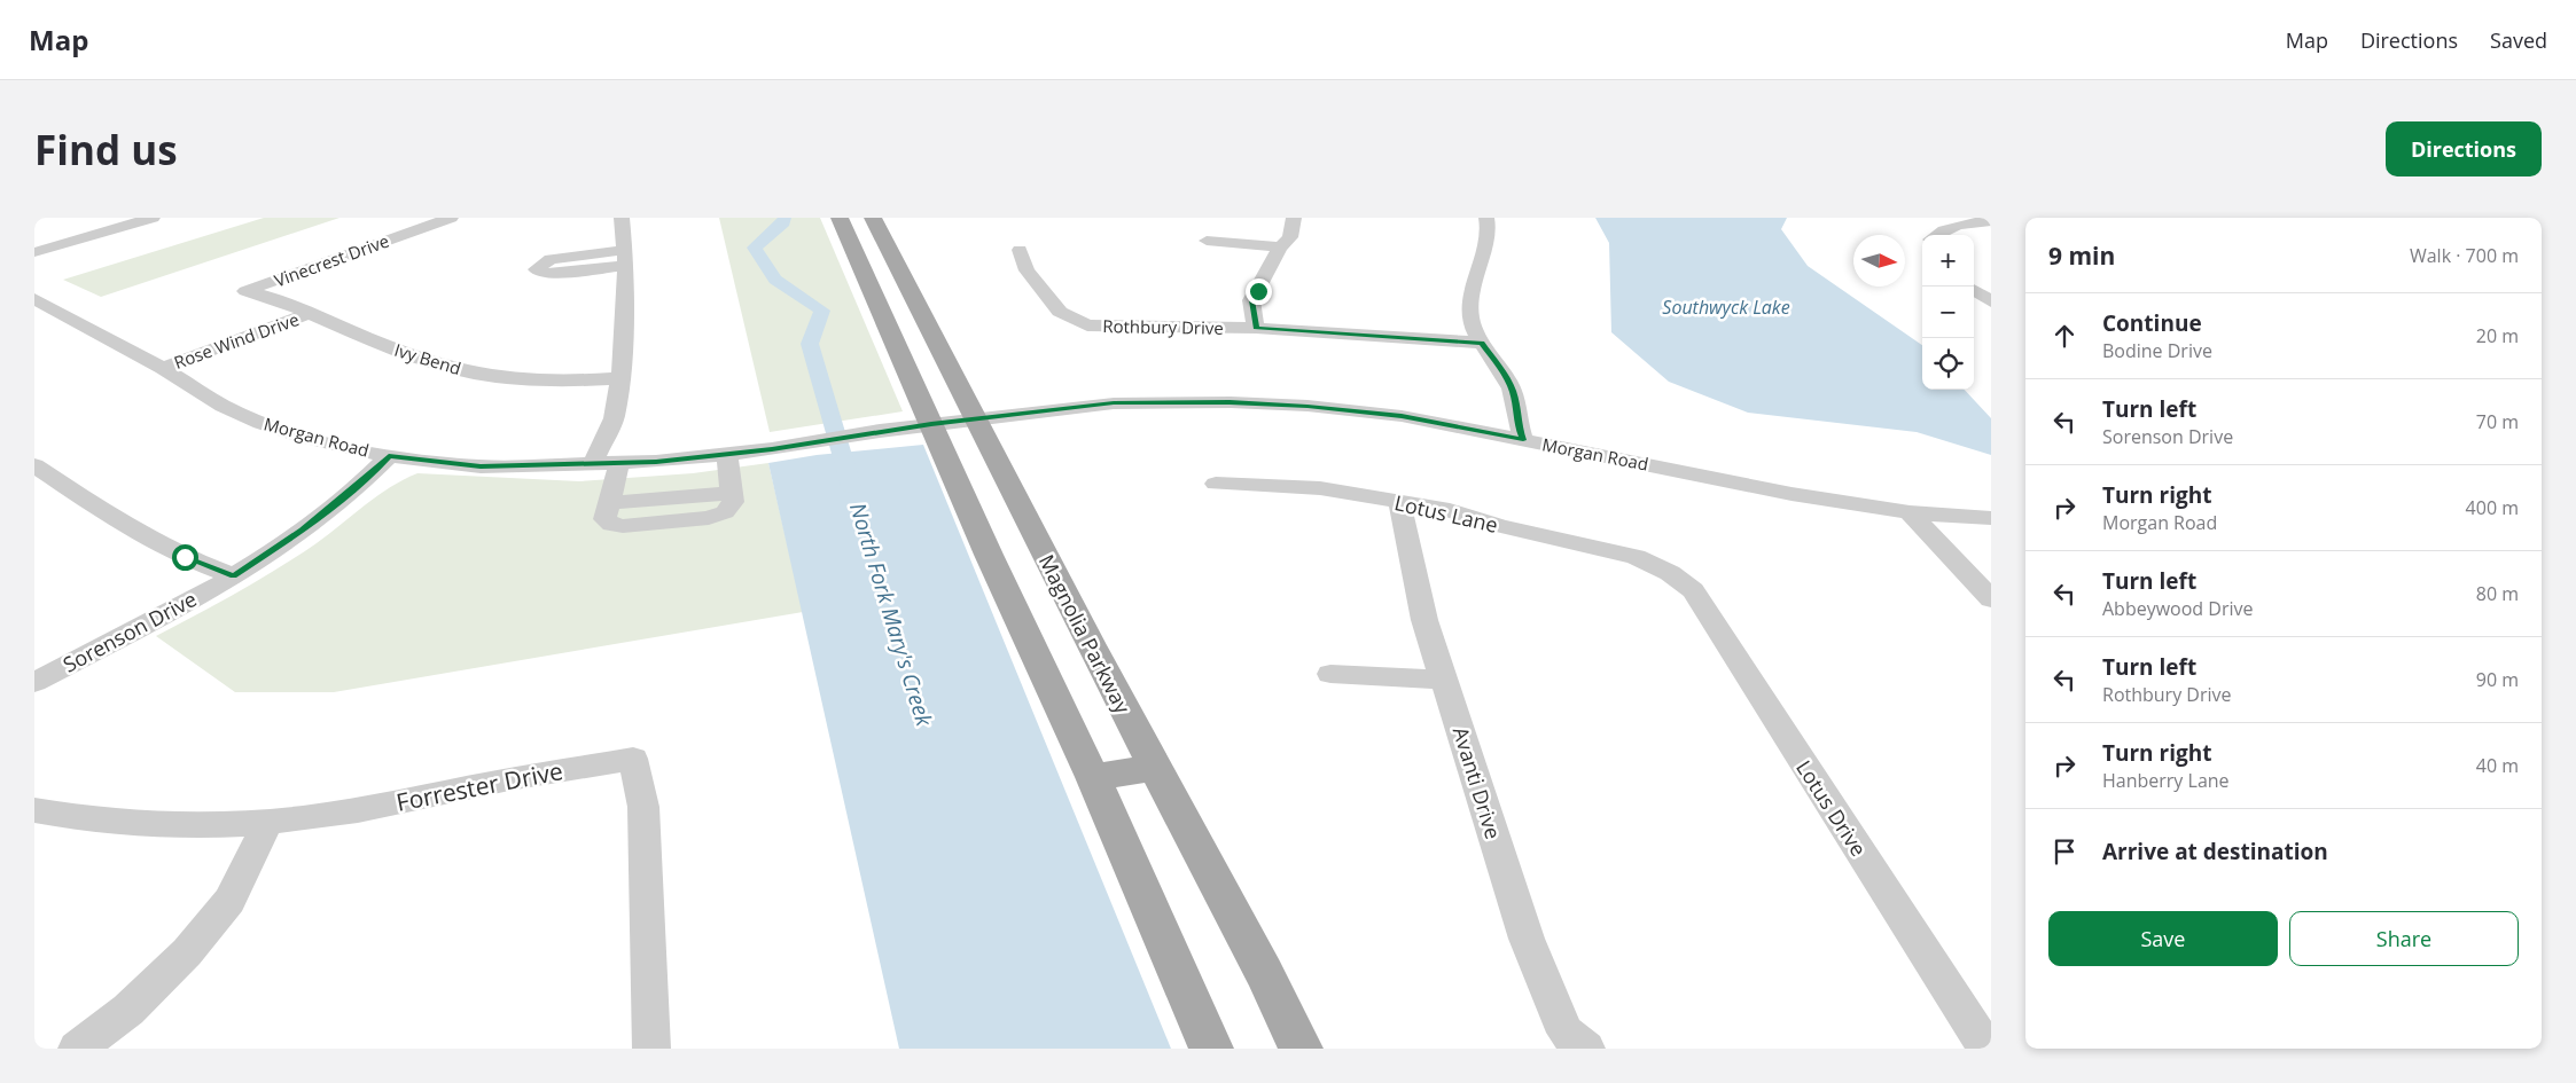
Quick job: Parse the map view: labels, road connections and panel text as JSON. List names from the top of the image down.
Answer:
{
  "streets": {
    "main road": ["Magnolia Parkway"],
    "street": [
      "Vinecrest Drive",
      "Rothbury Drive",
      "Rose Wind Drive",
      "Ivy Bend",
      "Morgan Road",
      "Lotus Lane",
      "Sorenson Drive",
      "Avanti Drive",
      "Forrester Drive",
      "Lotus Drive"
    ]
  },
  "crossings": [
    ["Vinecrest Drive", "Ivy Bend"],
    ["Rose Wind Drive", "Ivy Bend"],
    ["Rose Wind Drive", "Morgan Road"],
    ["Morgan Road", "Sorenson Drive"],
    ["Morgan Road", "Magnolia Parkway"],
    ["Lotus Lane", "Avanti Drive"],
    ["Lotus Lane", "Lotus Drive"]
  ],
  "water": ["Southwyck Lake", "North Fork Mary's Creek"],
  "north": "right",
  "page": {
    "header": "Map",
    "nav": ["Map", "Directions", "Saved"],
    "buttons": [
      "Directions",
      ["Save", "Share"]
    ],
    "title": "Find us",
    "heading": ["9 min", "Walk · 700 m"],
    "map_buttons": ["+", "−"],
    "list": [
      ["Continue", "Bodine Drive", "20 m"],
      ["Turn left", "Sorenson Drive", "70 m"],
      ["Turn right", "Morgan Road", "400 m"],
      ["Turn left", "Abbeywood Drive", "80 m"],
      ["Turn left", "Rothbury Drive", "90 m"],
      ["Turn right", "Hanberry Lane", "40 m"],
      "Arrive at destination"
    ]
  }
}
